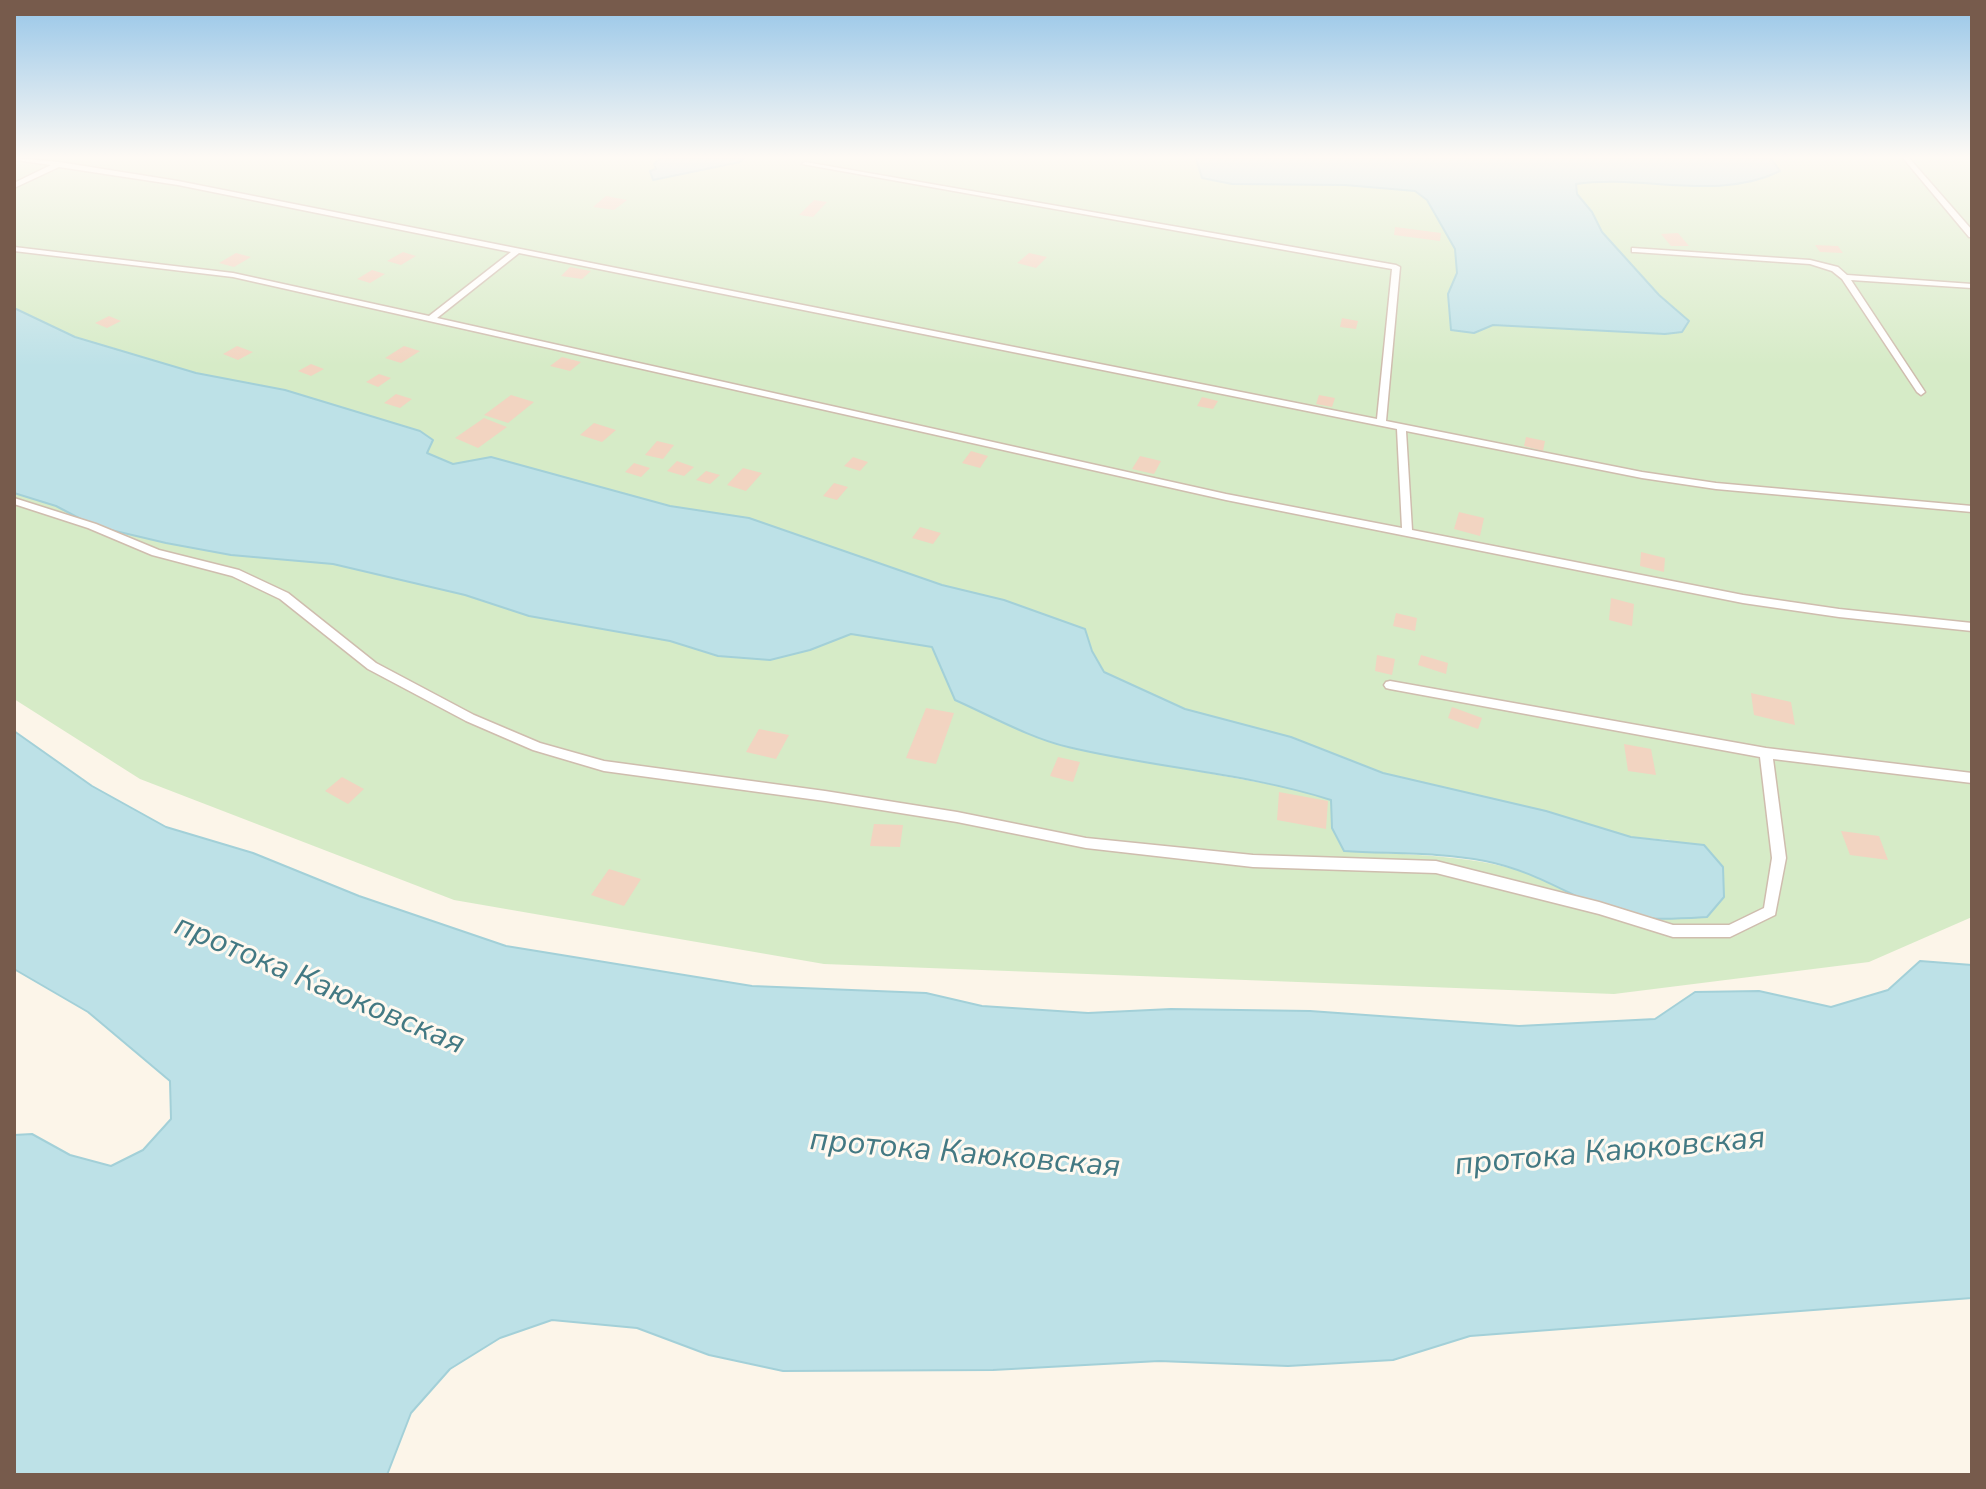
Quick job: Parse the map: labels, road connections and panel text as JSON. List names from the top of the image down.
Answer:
{
  "water": ["протока Каюковская"]
}
